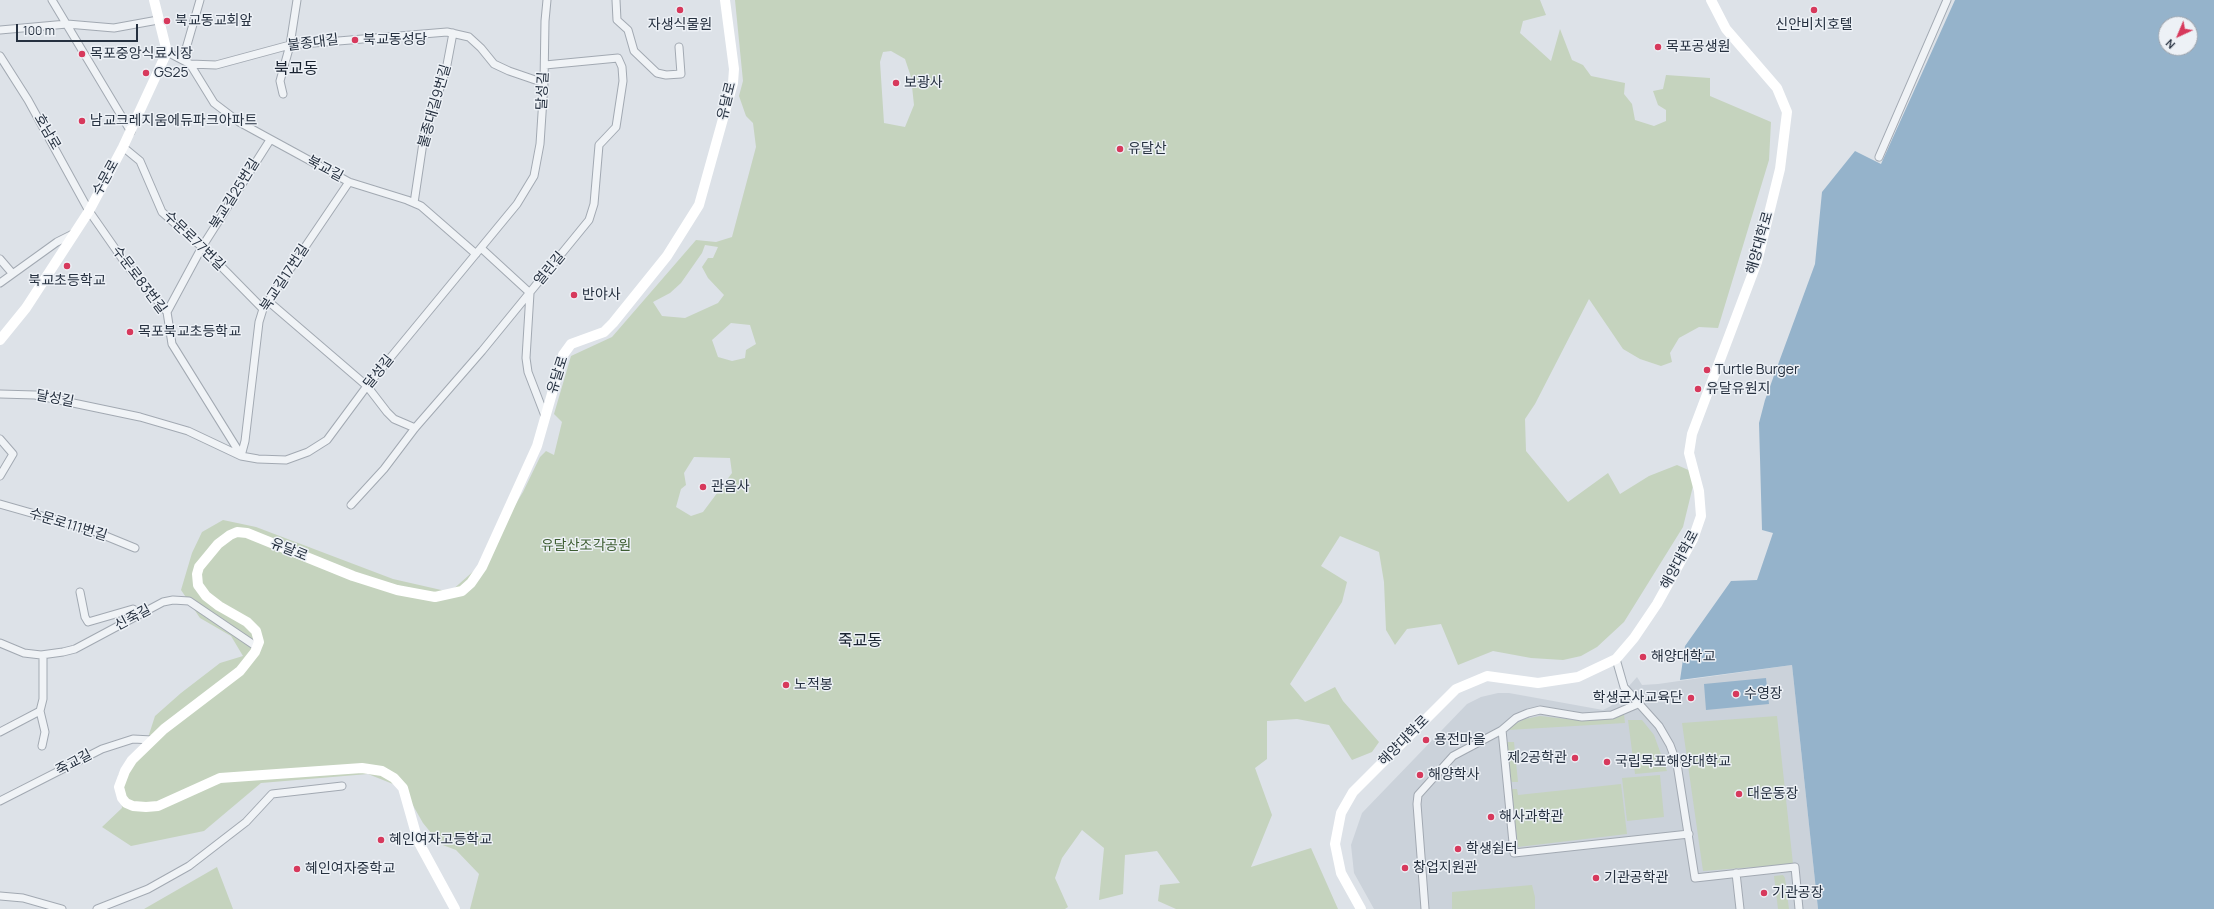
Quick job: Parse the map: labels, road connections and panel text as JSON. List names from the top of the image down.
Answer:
{
  "streets": {
    "street": [
      "불종대길",
      "달성길",
      "유달로",
      "불종대길9번길",
      "호남로",
      "북교길",
      "수문로",
      "북교길25번길",
      "수문로77번길",
      "해양대학로",
      "열린길",
      "북교길17번길",
      "수문로83번길",
      "수문로111번길",
      "신죽길",
      "죽교길"
    ]
  },
  "crossings": [
    ["불종대길", "달성길"],
    ["불종대길", "불종대길9번길"],
    ["불종대길", "북교길"],
    ["달성길", "북교길"],
    ["달성길", "열린길"],
    ["달성길", "북교길17번길"],
    ["달성길", "수문로83번길"],
    ["유달로", "신죽길"],
    ["불종대길9번길", "북교길"],
    ["호남로", "수문로"],
    ["호남로", "수문로83번길"],
    ["북교길", "북교길25번길"],
    ["북교길", "열린길"],
    ["북교길", "북교길17번길"],
    ["수문로", "수문로77번길"],
    ["수문로", "수문로83번길"],
    ["북교길25번길", "수문로77번길"],
    ["북교길25번길", "수문로83번길"],
    ["수문로77번길", "북교길17번길"],
    ["북교길17번길", "수문로83번길"]
  ],
  "districts": ["북교동", "죽교동"],
  "parks": ["유달산조각공원"],
  "places": [
    "자생식물원",
    "신안비치호텔",
    "북교동교회앞",
    "북교동성당",
    "목포공생원",
    "목포중앙식료시장",
    "GS25",
    "보광사",
    "남교크레지움에듀파크아파트",
    "유달산",
    "북교초등학교",
    "반야사",
    "목포북교초등학교",
    "Turtle Burger",
    "유달유원지",
    "관음사",
    "해양대학교",
    "노적봉",
    "수영장",
    "학생군사교육단",
    "용전마을",
    "제2공학관",
    "국립목포해양대학교",
    "해양학사",
    "대운동장",
    "해사과학관",
    "혜인여자고등학교",
    "학생쉼터",
    "창업지원관",
    "혜인여자중학교",
    "기관공학관",
    "기관공장"
  ],
  "scale_bar": "100 m",
  "north": "bottom left"
}
